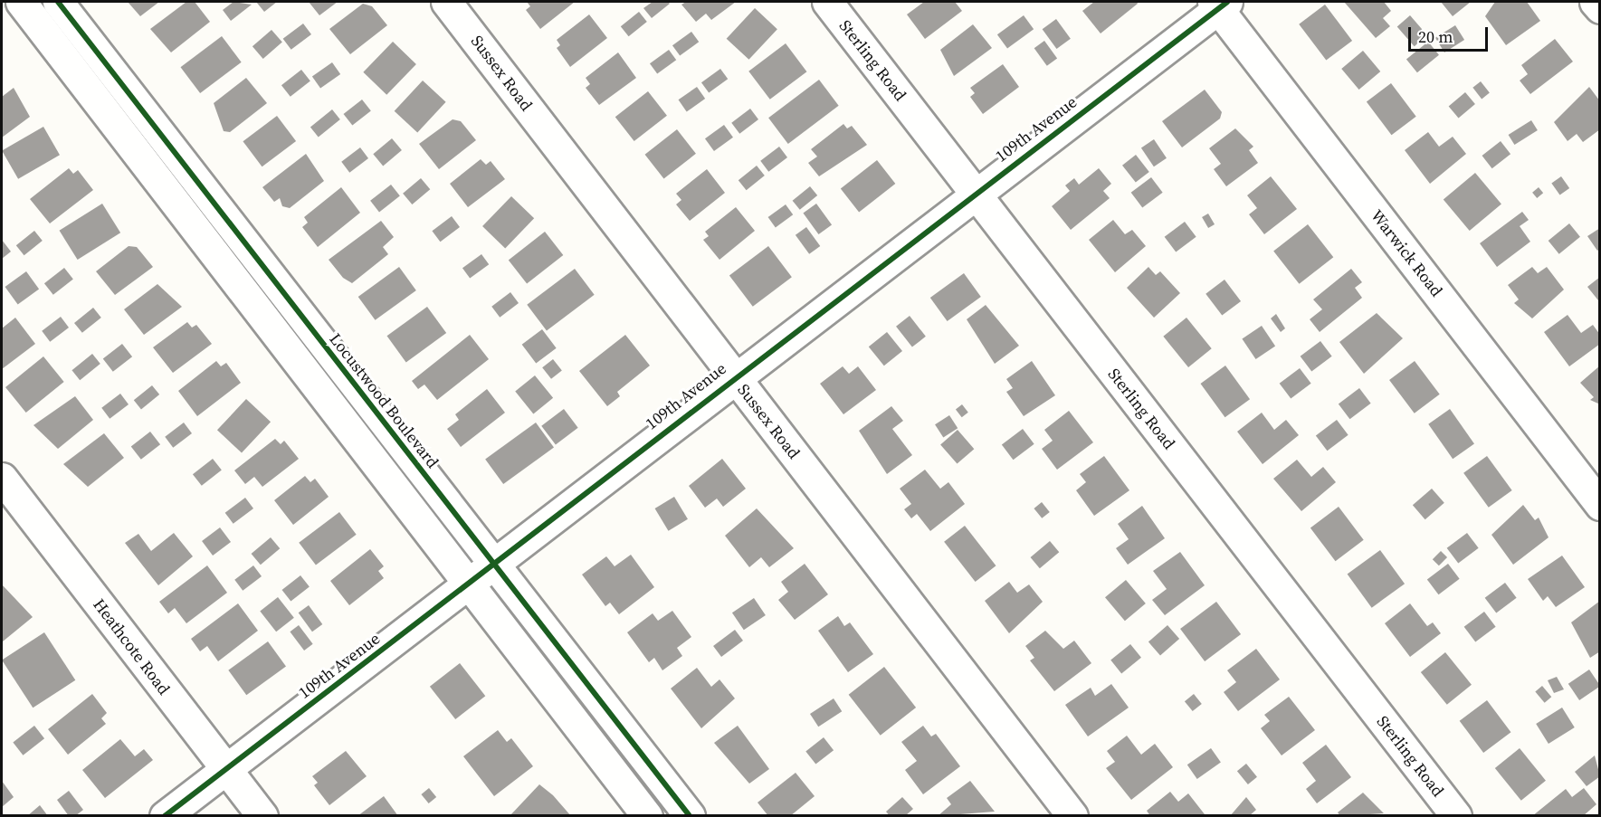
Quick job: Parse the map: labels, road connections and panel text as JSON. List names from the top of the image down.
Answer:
{
  "streets": {
    "street": [
      "Sterling Road",
      "Sussex Road",
      "109th Avenue",
      "Warwick Road",
      "Locustwood Boulevard",
      "Heathcote Road"
    ]
  },
  "crossings": [
    ["Sterling Road", "109th Avenue"],
    ["Sussex Road", "109th Avenue"],
    ["109th Avenue", "Warwick Road"],
    ["109th Avenue", "Locustwood Boulevard"],
    ["109th Avenue", "Heathcote Road"]
  ],
  "scale_bar": "20 m"
}
